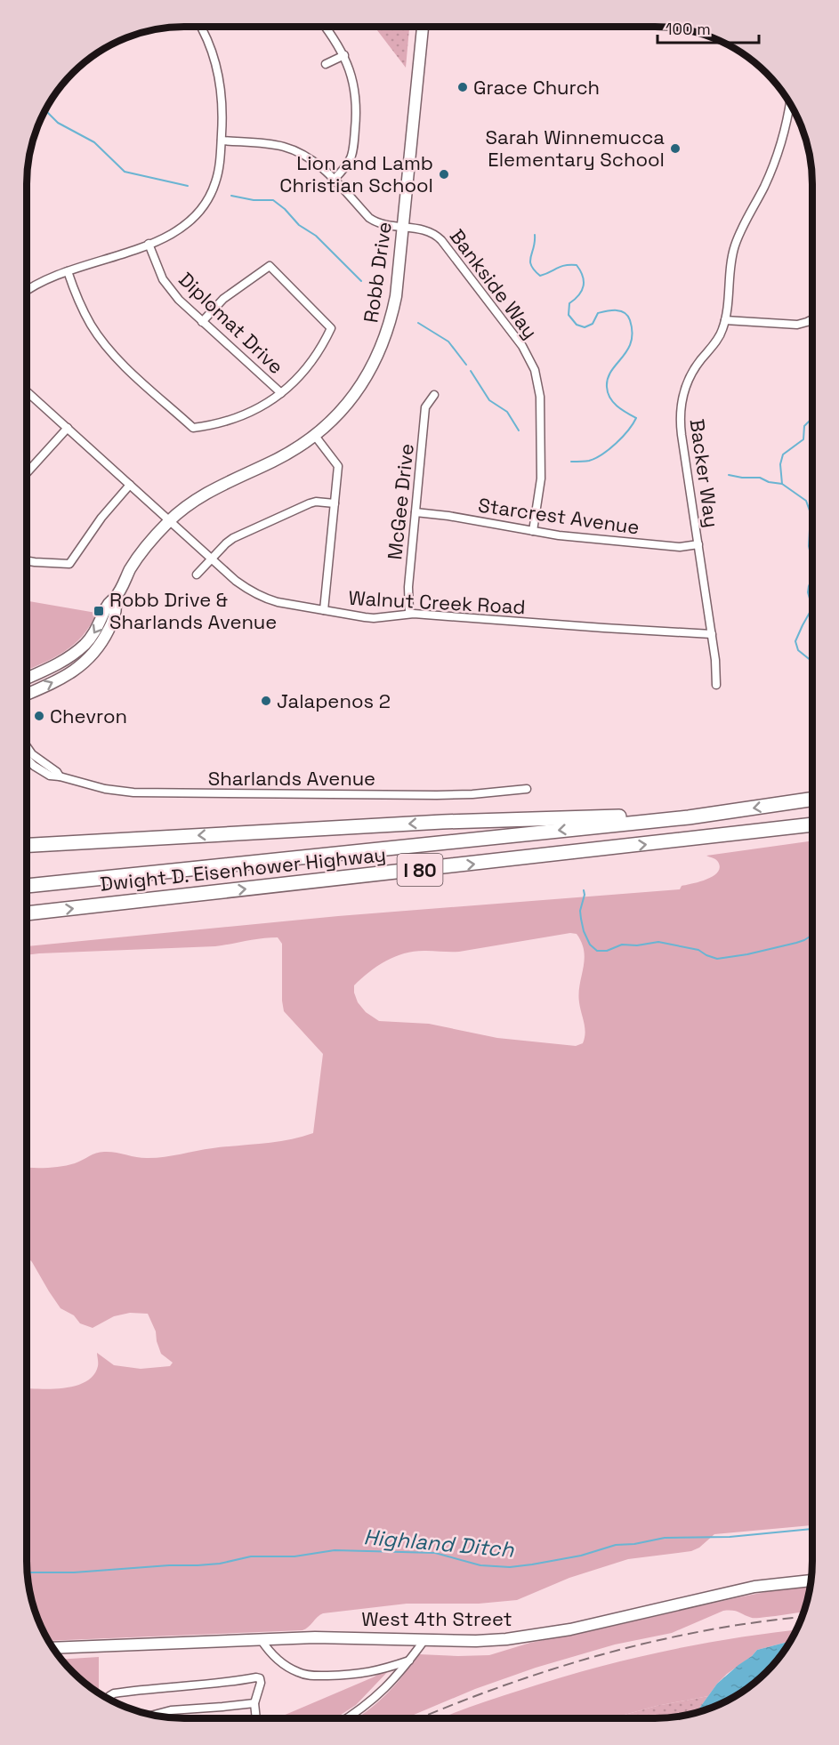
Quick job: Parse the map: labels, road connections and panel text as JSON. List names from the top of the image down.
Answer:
{
  "streets": {
    "highway": ["Dwight D. Eisenhower Highway", "I 80"],
    "main road": ["Robb Drive", "West 4th Street"],
    "street": [
      "Bankside Way",
      "Diplomat Drive",
      "Backer Way",
      "McGee Drive",
      "Starcrest Avenue",
      "Walnut Creek Road",
      "Sharlands Avenue"
    ]
  },
  "crossings": [
    ["Robb Drive", "Bankside Way"],
    ["Robb Drive", "Walnut Creek Road"],
    ["Bankside Way", "Starcrest Avenue"],
    ["Backer Way", "Starcrest Avenue"],
    ["Backer Way", "Walnut Creek Road"],
    ["McGee Drive", "Starcrest Avenue"],
    ["McGee Drive", "Walnut Creek Road"]
  ],
  "water": ["Highland Ditch"],
  "places": {
    "other": [
      "Grace Church",
      "Sarah Winnemucca Elementary School",
      "Lion and Lamb Christian School",
      "Jalapenos 2",
      "Chevron"
    ],
    "transit": ["Robb Drive & Sharlands Avenue"]
  },
  "scale_bar": "100 m"
}
